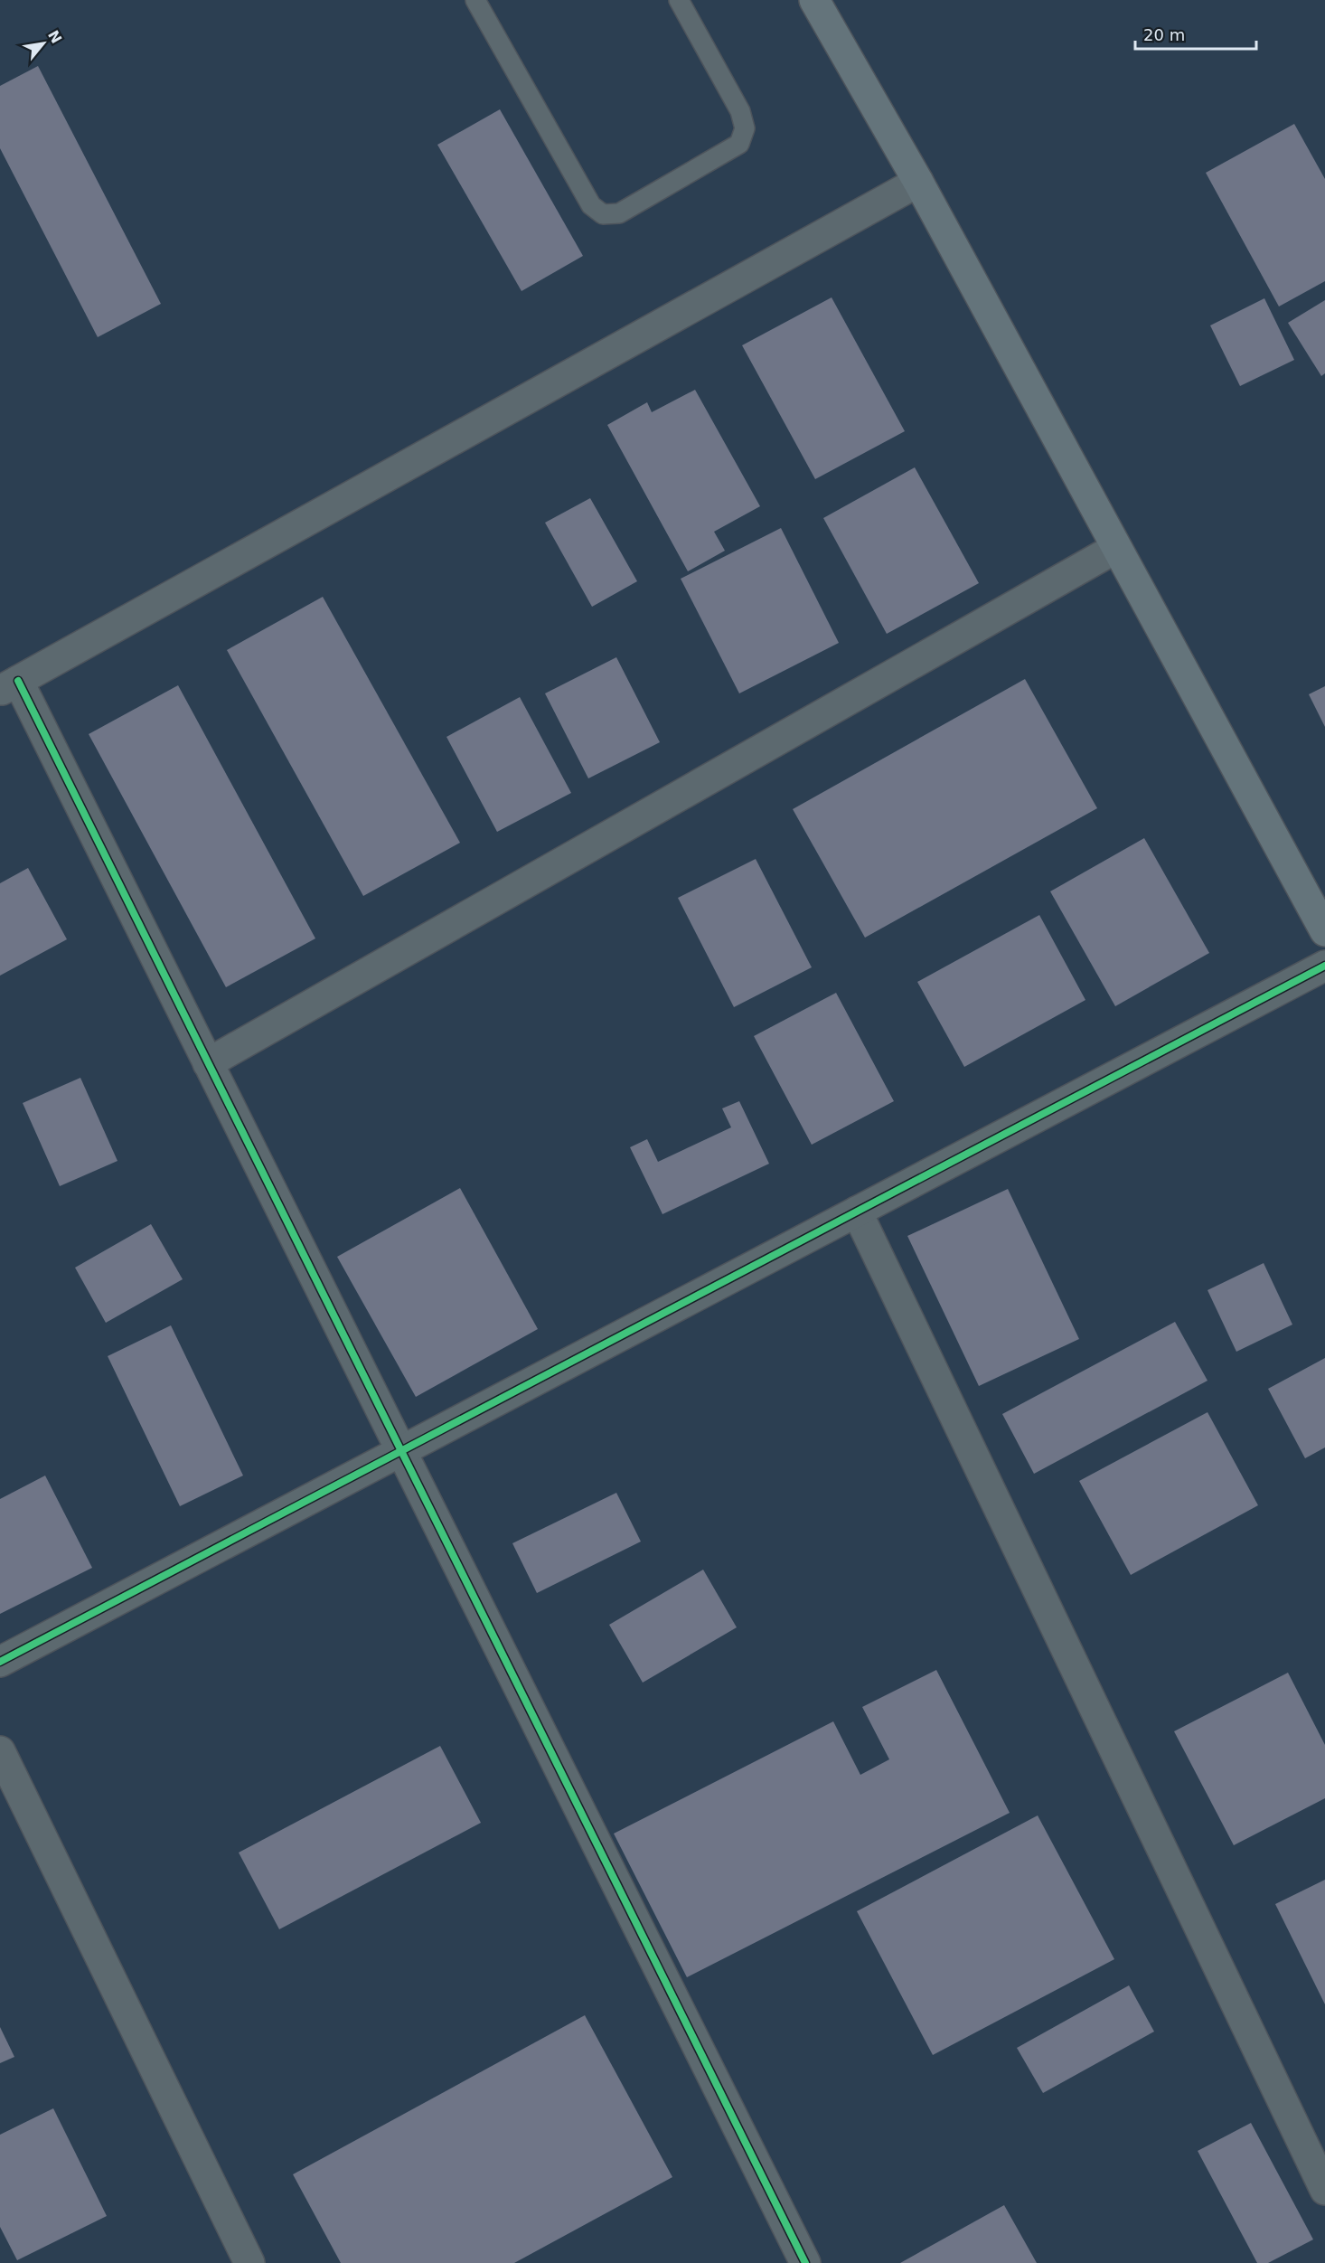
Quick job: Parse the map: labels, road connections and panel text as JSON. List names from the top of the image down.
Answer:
{
  "scale_bar": "20 m",
  "north": "top right"
}
